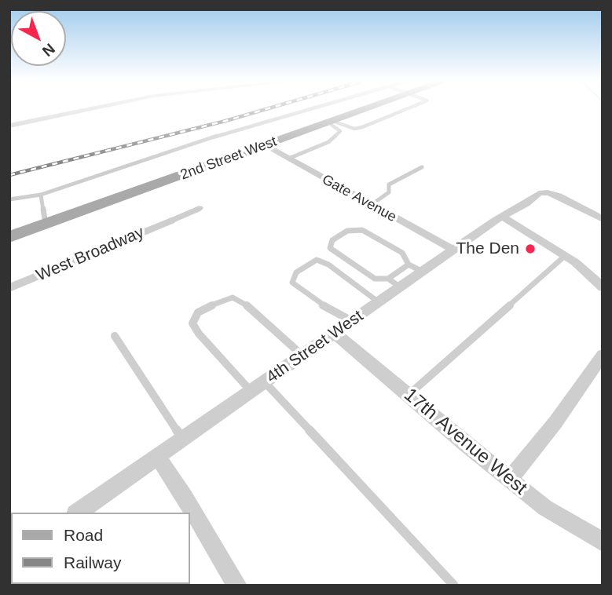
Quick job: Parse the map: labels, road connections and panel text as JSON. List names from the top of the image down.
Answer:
{
  "streets": {
    "main road": ["2nd Street West"],
    "street": [
      "Gate Avenue",
      "West Broadway",
      "4th Street West",
      "17th Avenue West"
    ]
  },
  "crossings": [
    ["2nd Street West", "Gate Avenue"],
    ["Gate Avenue", "4th Street West"],
    ["4th Street West", "17th Avenue West"]
  ],
  "places": ["The Den"],
  "legend": ["Road", "Railway"],
  "north": "bottom right"
}
